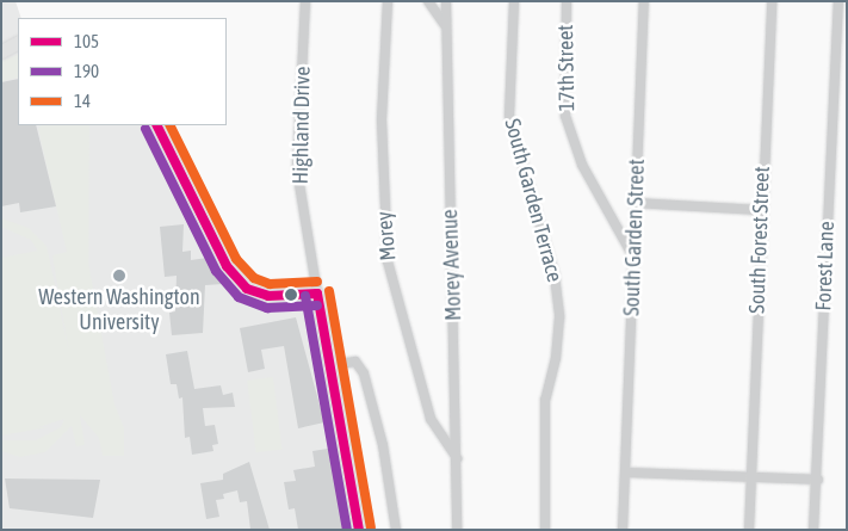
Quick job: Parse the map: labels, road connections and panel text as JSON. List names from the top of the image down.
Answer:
{
  "streets": {
    "street": [
      "17th Street",
      "Highland Drive",
      "South Garden Terrace",
      "Morey",
      "South Garden Street",
      "South Forest Street",
      "Morey Avenue",
      "Forest Lane"
    ]
  },
  "crossings": [
    ["17th Street", "South Garden Street"],
    ["Morey", "Morey Avenue"]
  ],
  "places": ["Western Washington University"],
  "lines": ["transit line 105", "transit line 14", "transit line 190"],
  "legend": ["105", "190", "14"]
}
